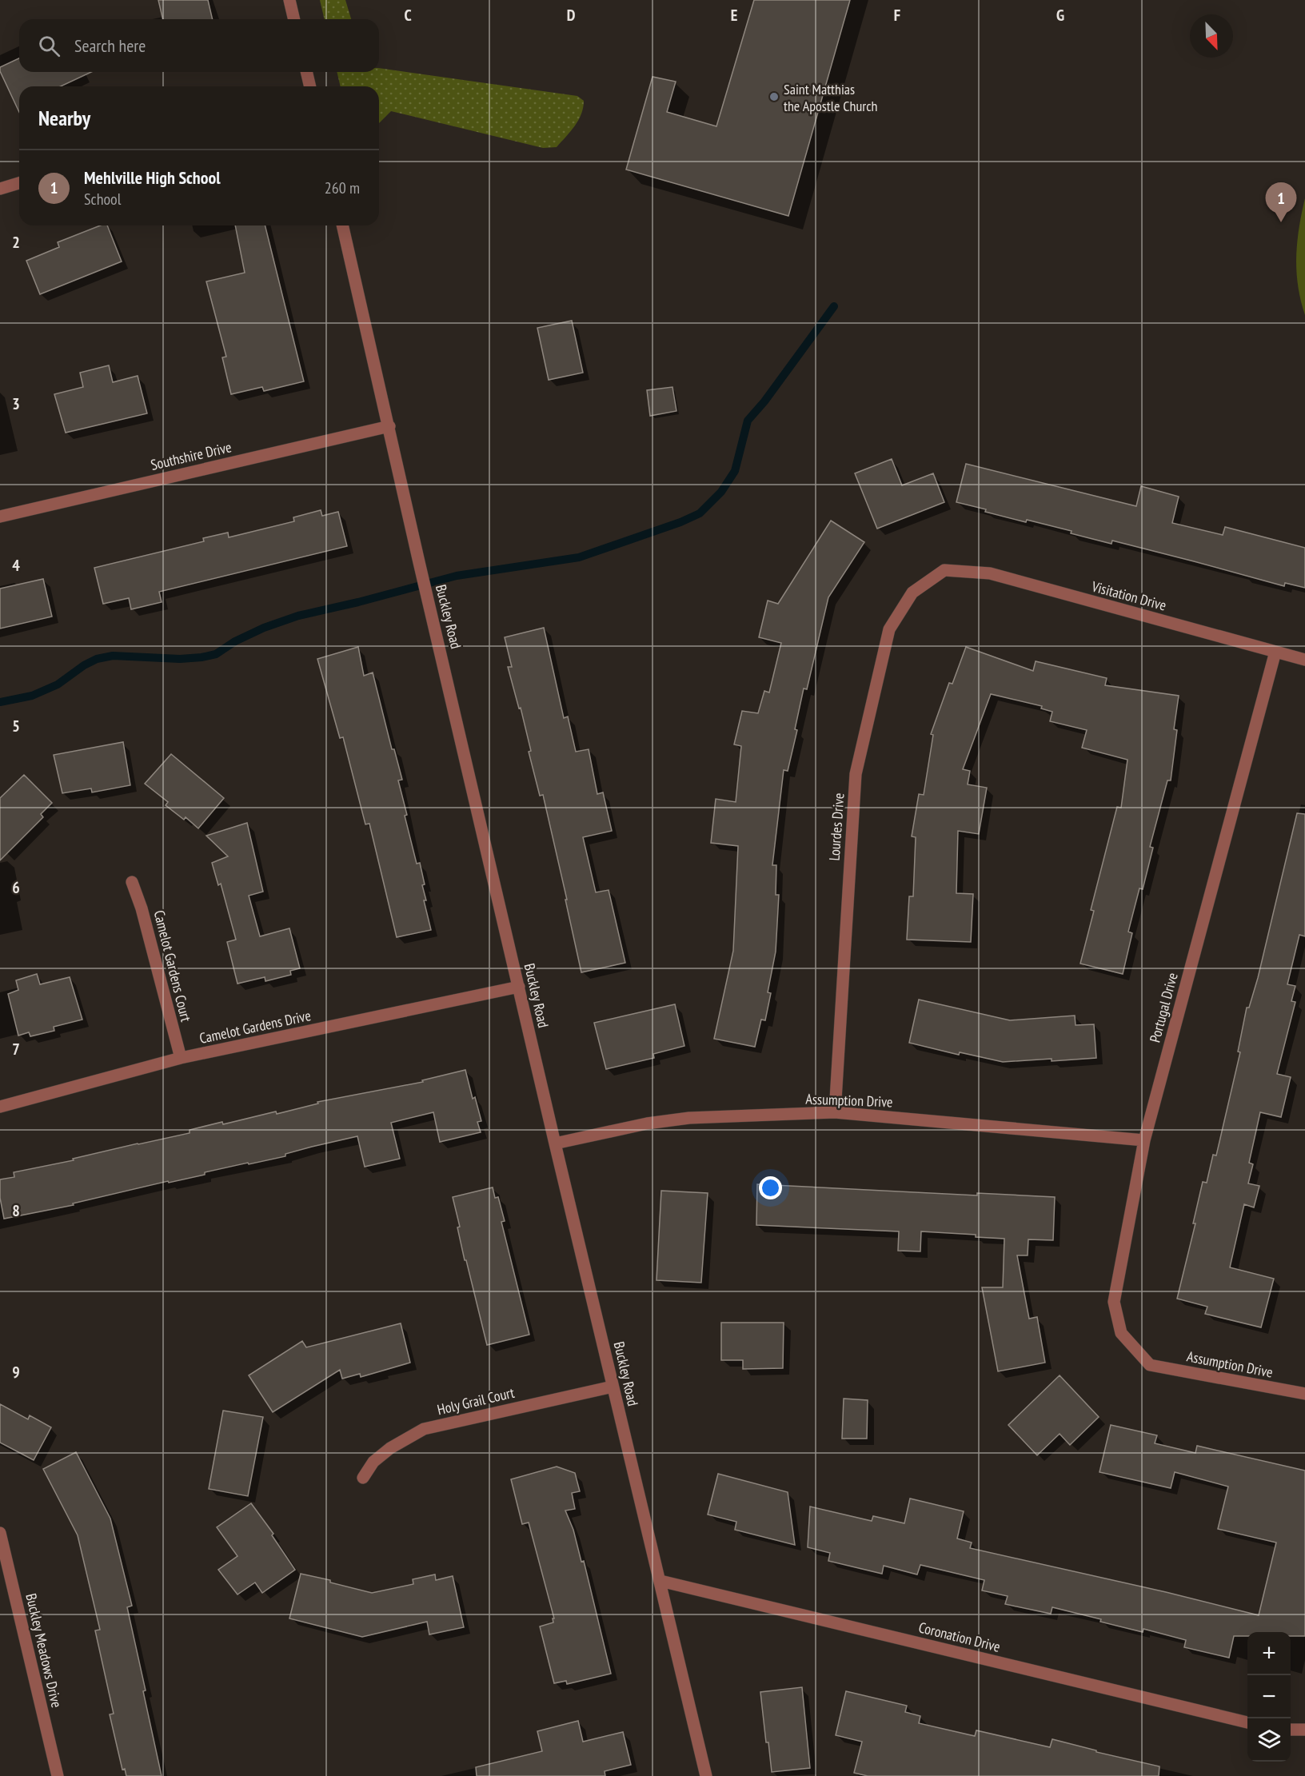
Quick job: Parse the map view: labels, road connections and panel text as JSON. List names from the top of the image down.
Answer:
{
  "streets": {
    "street": [
      "Southshire Drive",
      "Visitation Drive",
      "Buckley Road",
      "Lourdes Drive",
      "Camelot Gardens Court",
      "Portugal Drive",
      "Camelot Gardens Drive",
      "Assumption Drive",
      "Holy Grail Court",
      "Coronation Drive",
      "Buckley Meadows Drive"
    ]
  },
  "crossings": [
    ["Southshire Drive", "Buckley Road"],
    ["Visitation Drive", "Lourdes Drive"],
    ["Visitation Drive", "Portugal Drive"],
    ["Buckley Road", "Camelot Gardens Drive"],
    ["Buckley Road", "Assumption Drive"],
    ["Buckley Road", "Holy Grail Court"],
    ["Buckley Road", "Coronation Drive"],
    ["Lourdes Drive", "Assumption Drive"],
    ["Camelot Gardens Court", "Camelot Gardens Drive"],
    ["Portugal Drive", "Assumption Drive"]
  ],
  "places": ["Saint Matthias the Apostle Church"],
  "north": "bottom right",
  "page": {
    "search": "Search here",
    "heading": "Nearby",
    "list": [
      {
        "mark": "1",
        "name": "Mehlville High School",
        "note": "School",
        "value": "260 m"
      }
    ],
    "pins": "1",
    "map_buttons": ["+", "−"]
  },
  "grid": {
    "columns": [
      "C",
      "D",
      "E",
      "F",
      "G"
    ],
    "rows": [
      "2",
      "3",
      "4",
      "5",
      "6",
      "7",
      "8",
      "9"
    ]
  }
}
